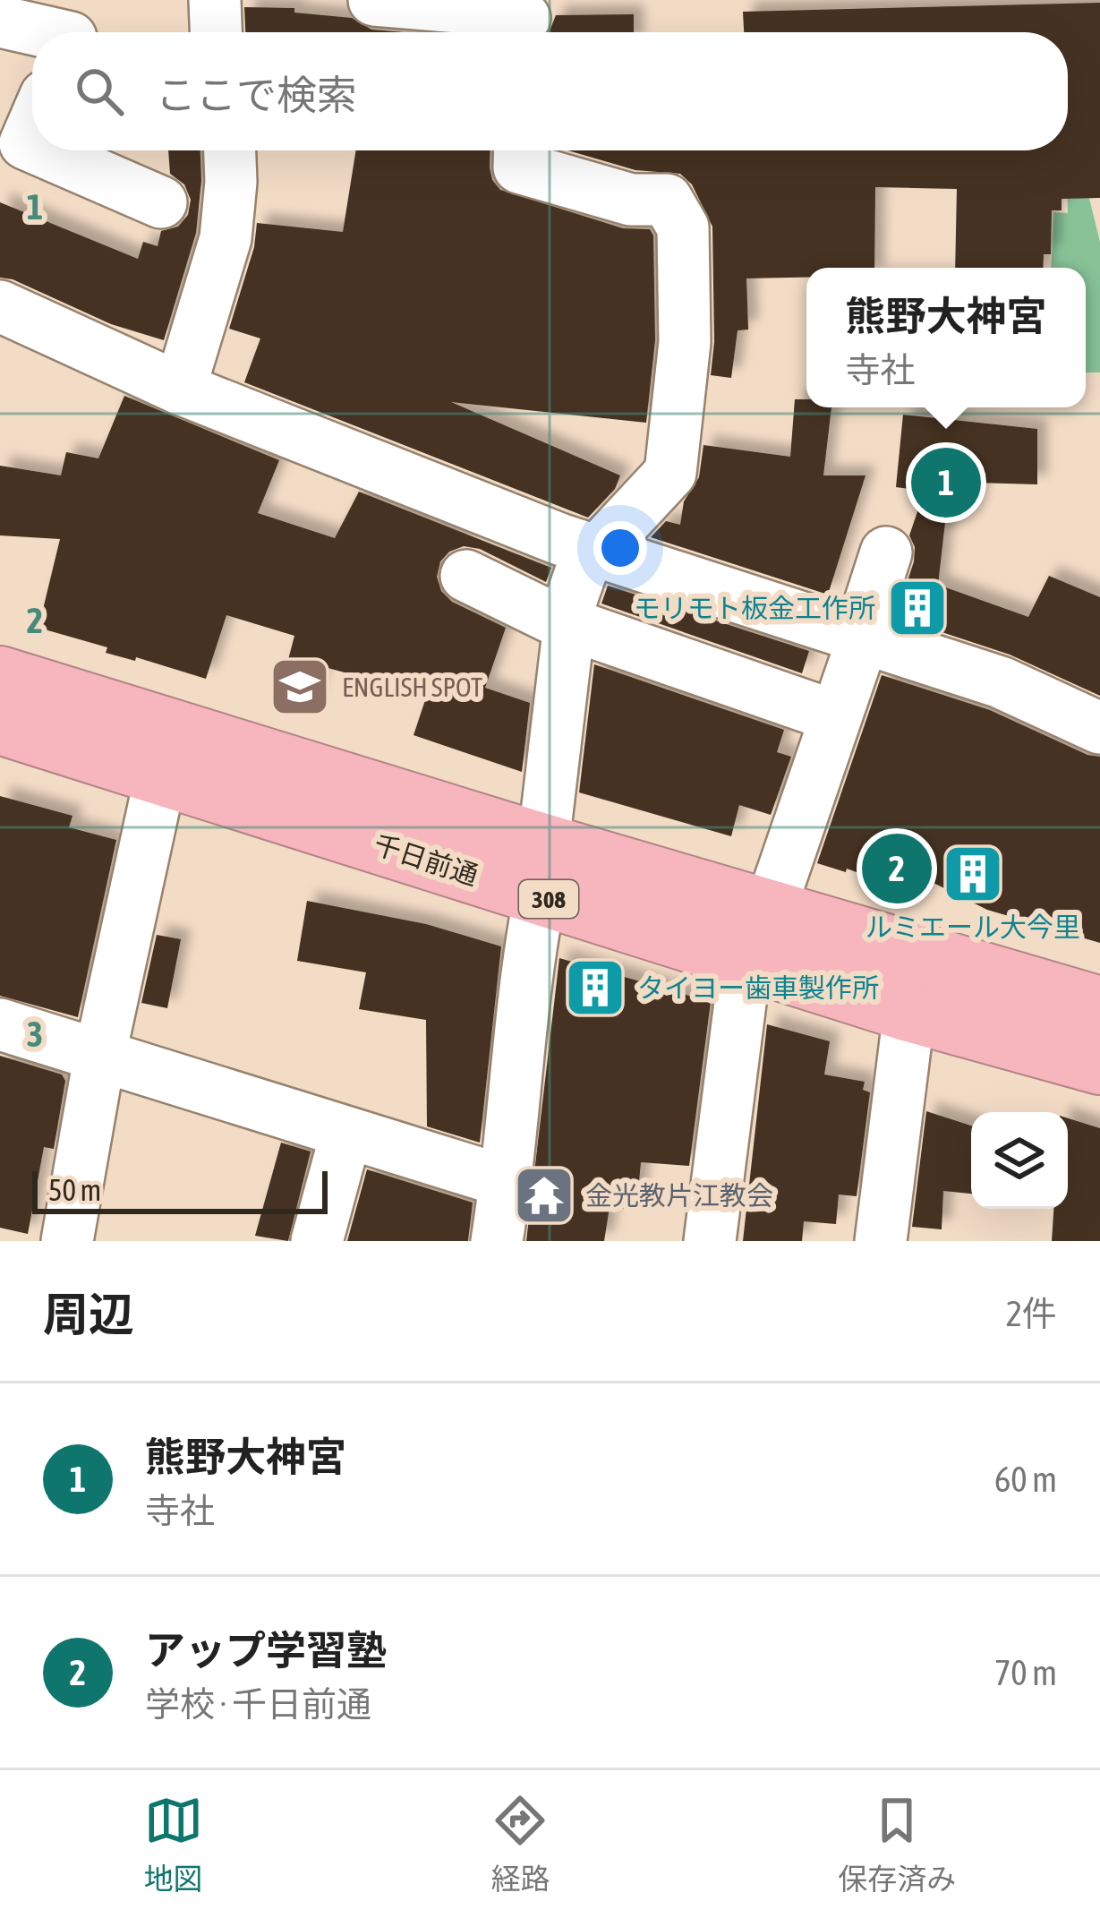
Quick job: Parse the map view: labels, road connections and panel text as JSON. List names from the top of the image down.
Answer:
{
  "streets": {
    "highway": ["千日前通", "308"]
  },
  "places": {
    "building": ["モリモト板金工作所", "ルミエール大今里", "タイヨー歯車製作所"],
    "school or university": ["ENGLISH SPOT"],
    "temple": ["金光教片江教会"]
  },
  "scale_bar": "50 m",
  "page": {
    "search": "ここで検索",
    "popup": ["熊野大神宮", "寺社"],
    "pins": ["1", "2"],
    "scale": "50 m",
    "heading": ["周辺", "2件"],
    "list": [
      {
        "mark": "1",
        "name": "熊野大神宮",
        "note": "寺社",
        "value": "60 m"
      },
      {
        "mark": "2",
        "name": "アップ学習塾",
        "note": "学校 · 千日前通",
        "value": "70 m"
      }
    ],
    "nav": ["地図", "経路", "保存済み"]
  },
  "grid": {
    "rows": ["1", "2", "3"]
  }
}
